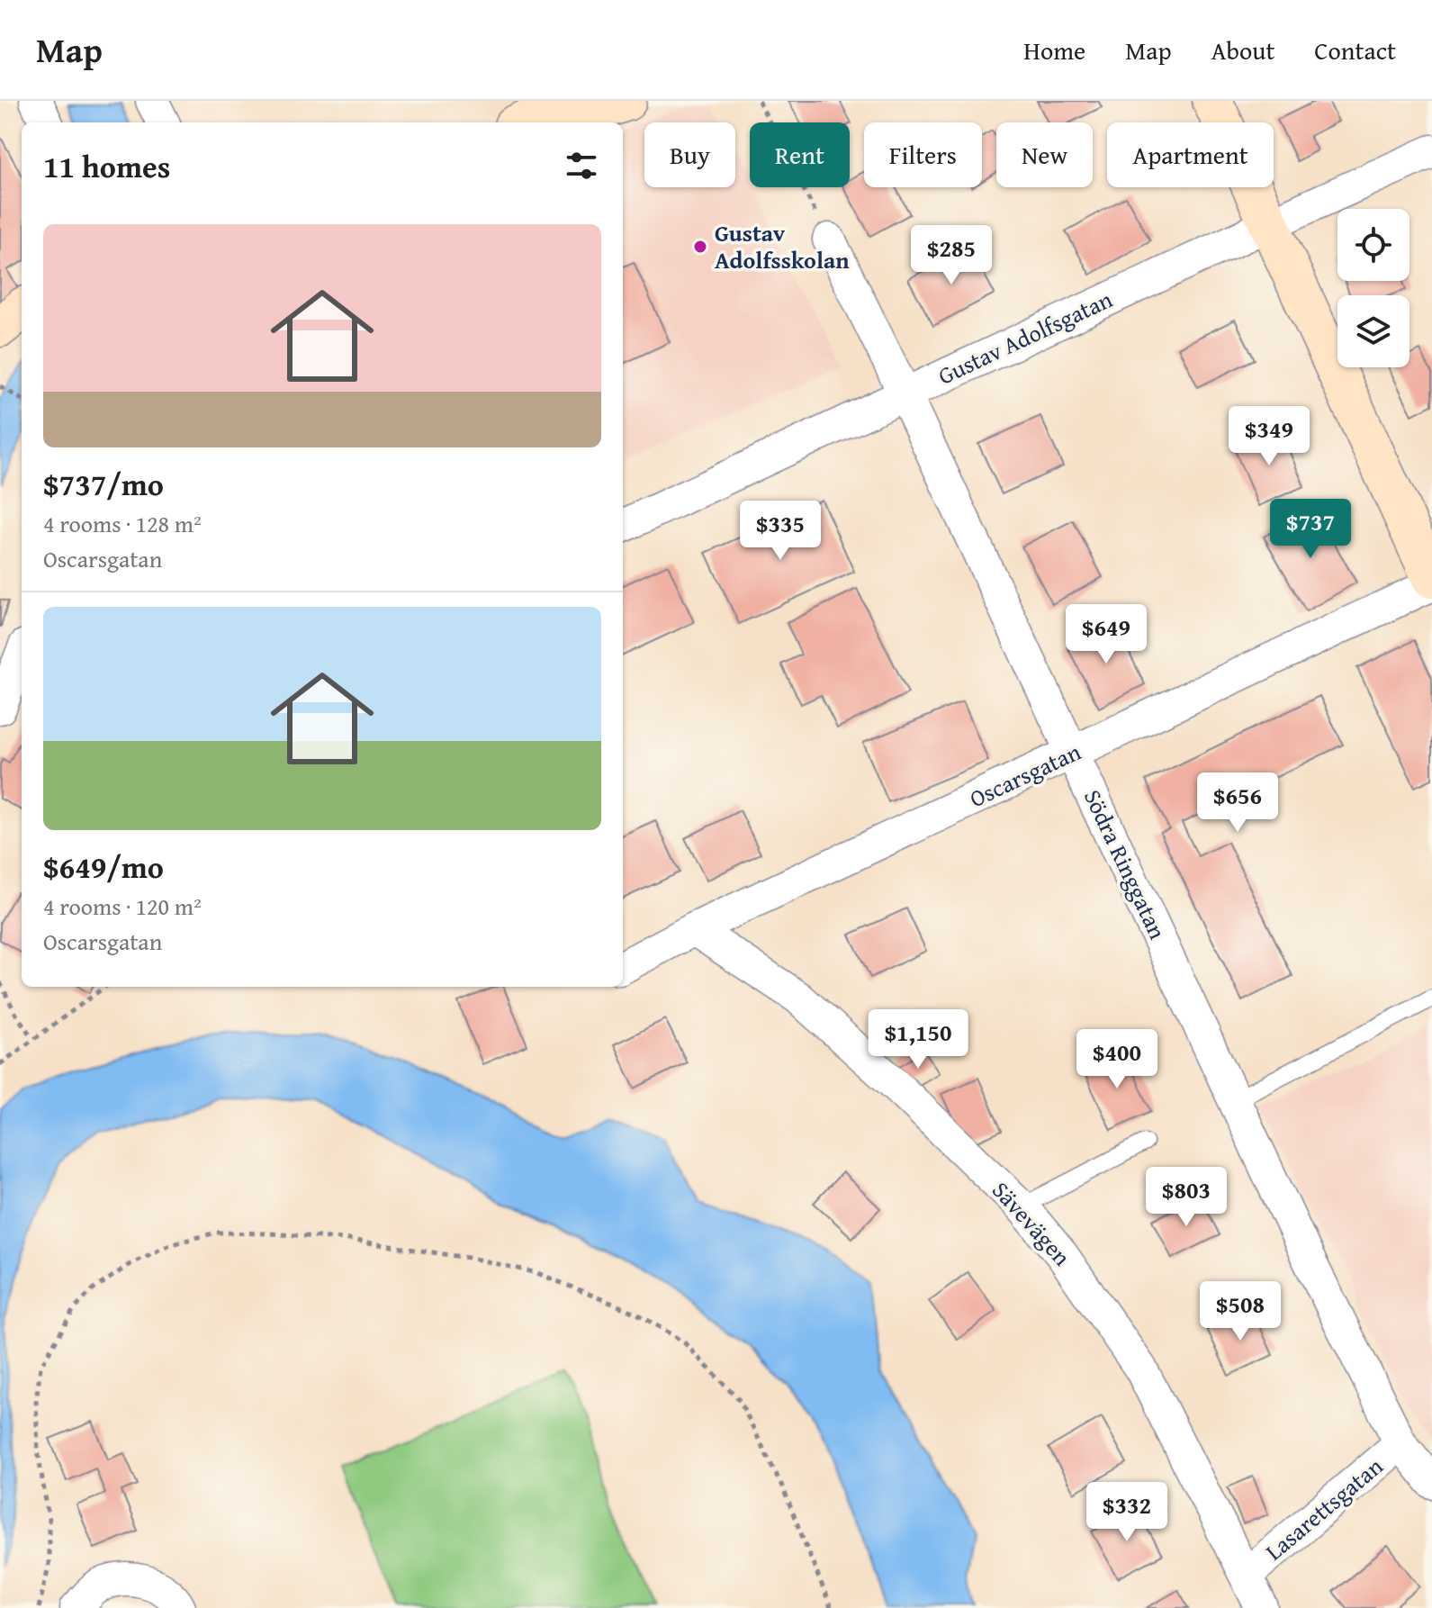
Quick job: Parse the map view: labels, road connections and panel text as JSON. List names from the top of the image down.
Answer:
{
  "streets": {
    "street": [
      "Gustav Adolfsgatan",
      "Oscarsgatan",
      "Södra Ringgatan",
      "Sävevägen",
      "Lasarettsgatan"
    ]
  },
  "crossings": [
    ["Gustav Adolfsgatan", "Södra Ringgatan"],
    ["Oscarsgatan", "Södra Ringgatan"],
    ["Oscarsgatan", "Sävevägen"],
    ["Södra Ringgatan", "Lasarettsgatan"],
    ["Sävevägen", "Lasarettsgatan"]
  ],
  "places": ["Gustav Adolfsskolan"],
  "page": {
    "header": "Map",
    "nav": [
      "Home",
      "Map",
      "About",
      "Contact"
    ],
    "chip": [
      "Buy",
      "Rent",
      "Filters",
      "New",
      "Apartment"
    ],
    "heading": "11 homes",
    "list": [
      {
        "name": "$737/mo",
        "note": "4 rooms · 128 m² · Oscarsgatan"
      },
      {
        "name": "$649/mo",
        "note": "4 rooms · 120 m² · Oscarsgatan"
      }
    ],
    "price": [
      "$285",
      "$349",
      "$737",
      "$335",
      "$649",
      "$656",
      "$1,150",
      "$400",
      "$803",
      "$508",
      "$332"
    ]
  }
}
